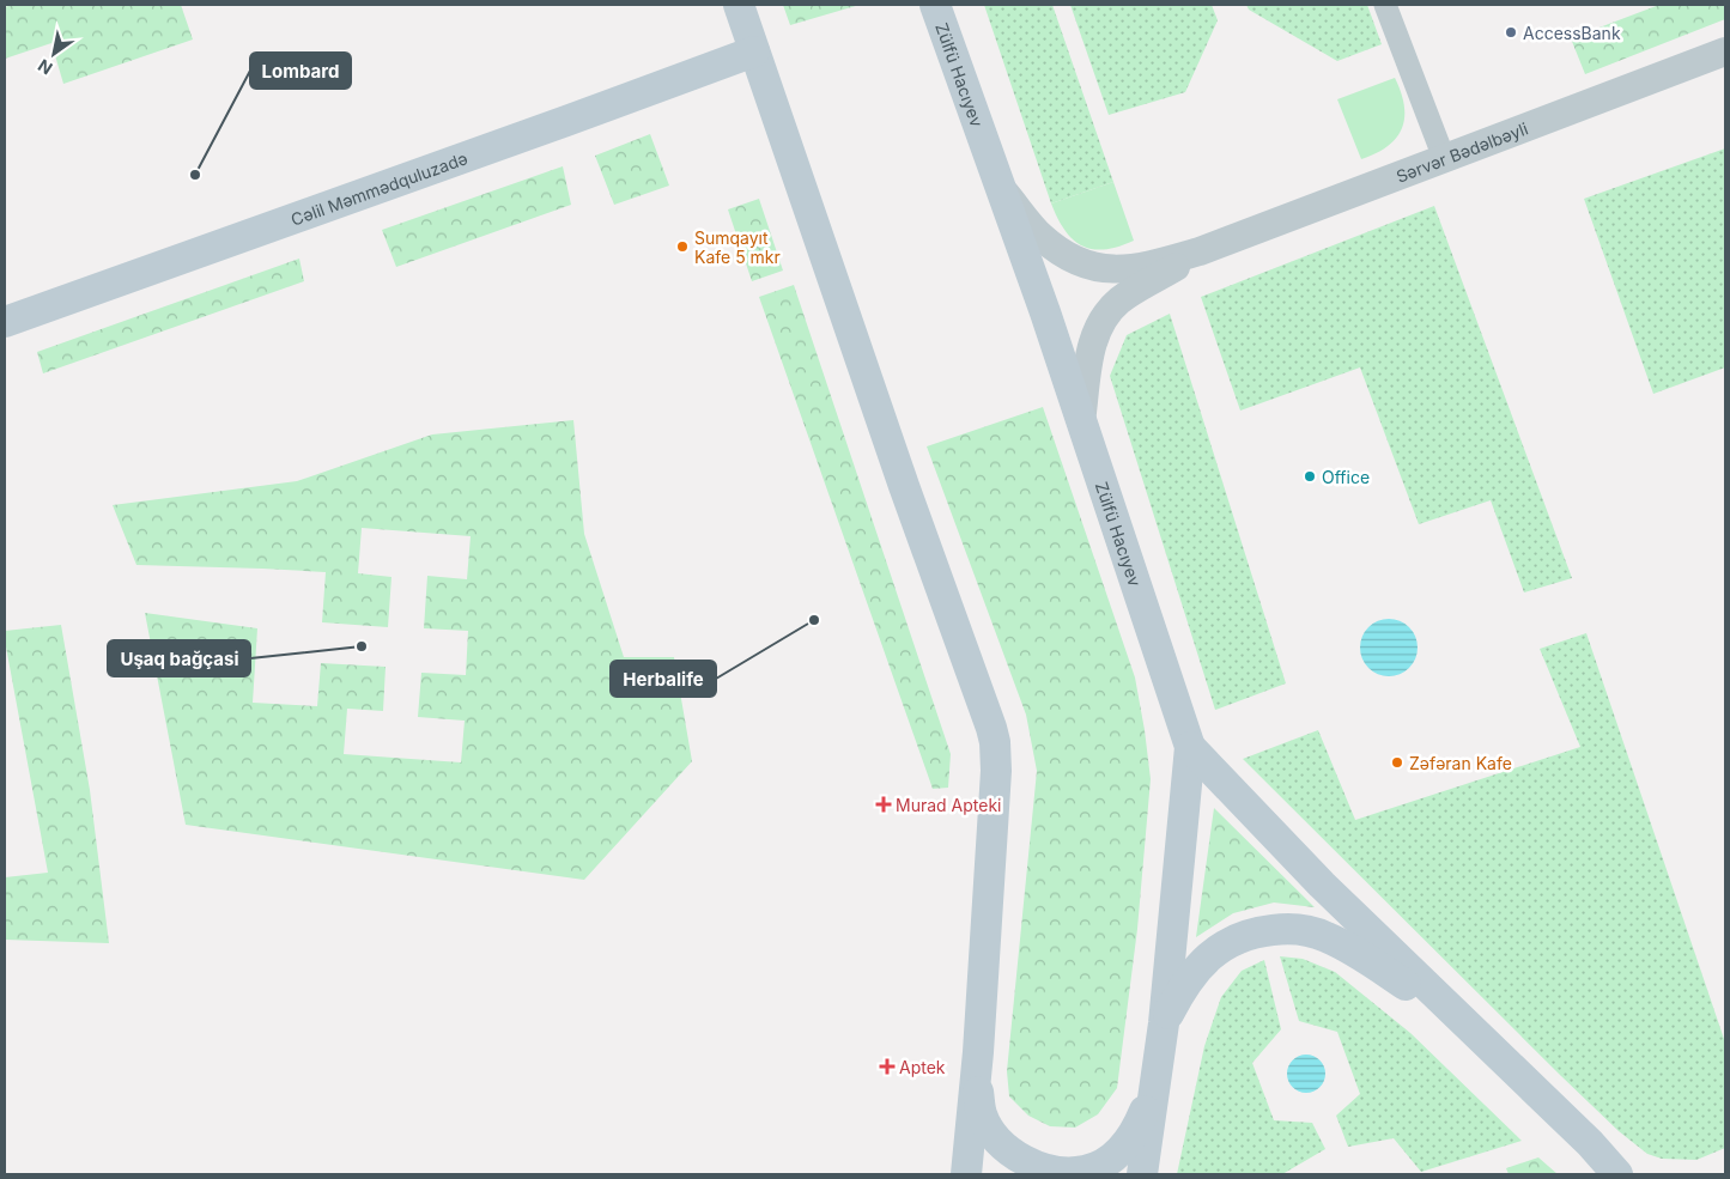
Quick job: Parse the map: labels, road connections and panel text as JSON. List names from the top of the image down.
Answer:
{
  "streets": {
    "main road": ["Zülfü Hacıyev", "Cəlil Məmmədquluzadə"],
    "street": ["Sərvər Bədəlbəyli"]
  },
  "places": {
    "other": [
      "AccessBank",
      "Lombard",
      "Sumqayıt Kafe 5 mkr",
      "Office",
      "Herbalife",
      "Uşaq bağçasi",
      "Zәfәran Kafe"
    ],
    "health": ["Murad Apteki", "Aptek"]
  },
  "north": "bottom left"
}
